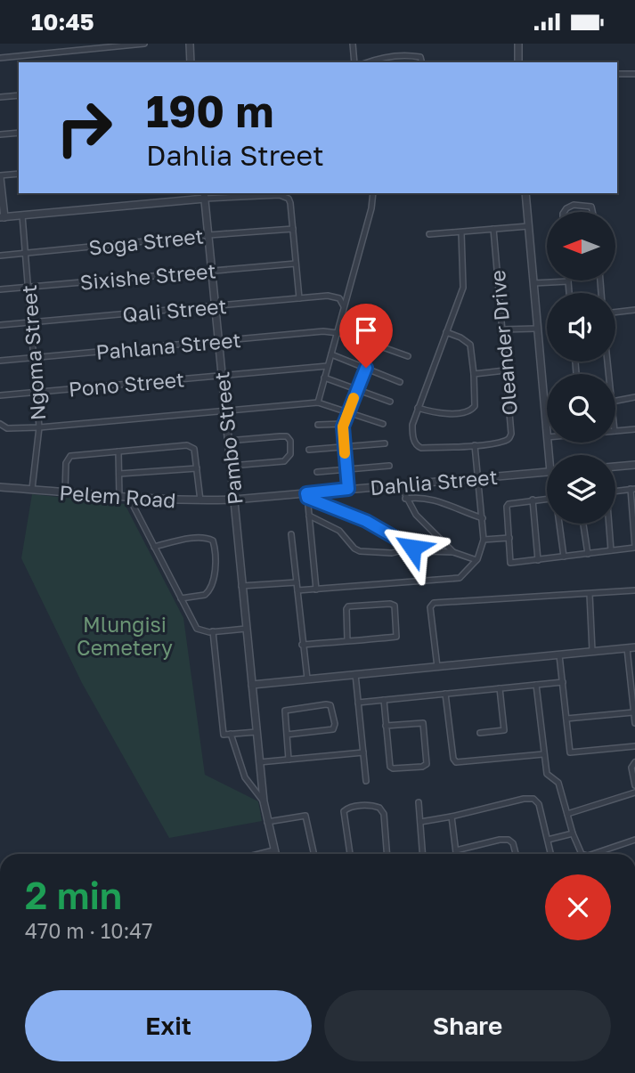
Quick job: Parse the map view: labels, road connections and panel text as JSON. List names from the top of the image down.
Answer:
{
  "streets": {
    "street": [
      "Soga Street",
      "Sixishe Street",
      "Qali Street",
      "Oleander Drive",
      "Pahlana Street",
      "Ngoma Street",
      "Pono Street",
      "Pambo Street",
      "Dahlia Street",
      "Pelem Road"
    ]
  },
  "crossings": [
    ["Soga Street", "Ngoma Street"],
    ["Soga Street", "Pambo Street"],
    ["Sixishe Street", "Ngoma Street"],
    ["Sixishe Street", "Pambo Street"],
    ["Qali Street", "Ngoma Street"],
    ["Qali Street", "Pambo Street"],
    ["Pahlana Street", "Ngoma Street"],
    ["Pahlana Street", "Pambo Street"],
    ["Ngoma Street", "Pono Street"],
    ["Ngoma Street", "Pelem Road"],
    ["Pono Street", "Pambo Street"],
    ["Pambo Street", "Dahlia Street"],
    ["Pambo Street", "Pelem Road"],
    ["Dahlia Street", "Pelem Road"]
  ],
  "parks": ["Mlungisi Cemetery"],
  "north": "left",
  "page": {
    "status": "10:45",
    "turn": ["190 m", "Dahlia Street"],
    "heading": ["2 min", "470 m · 10:47"],
    "buttons": ["Exit", "Share"]
  }
}
